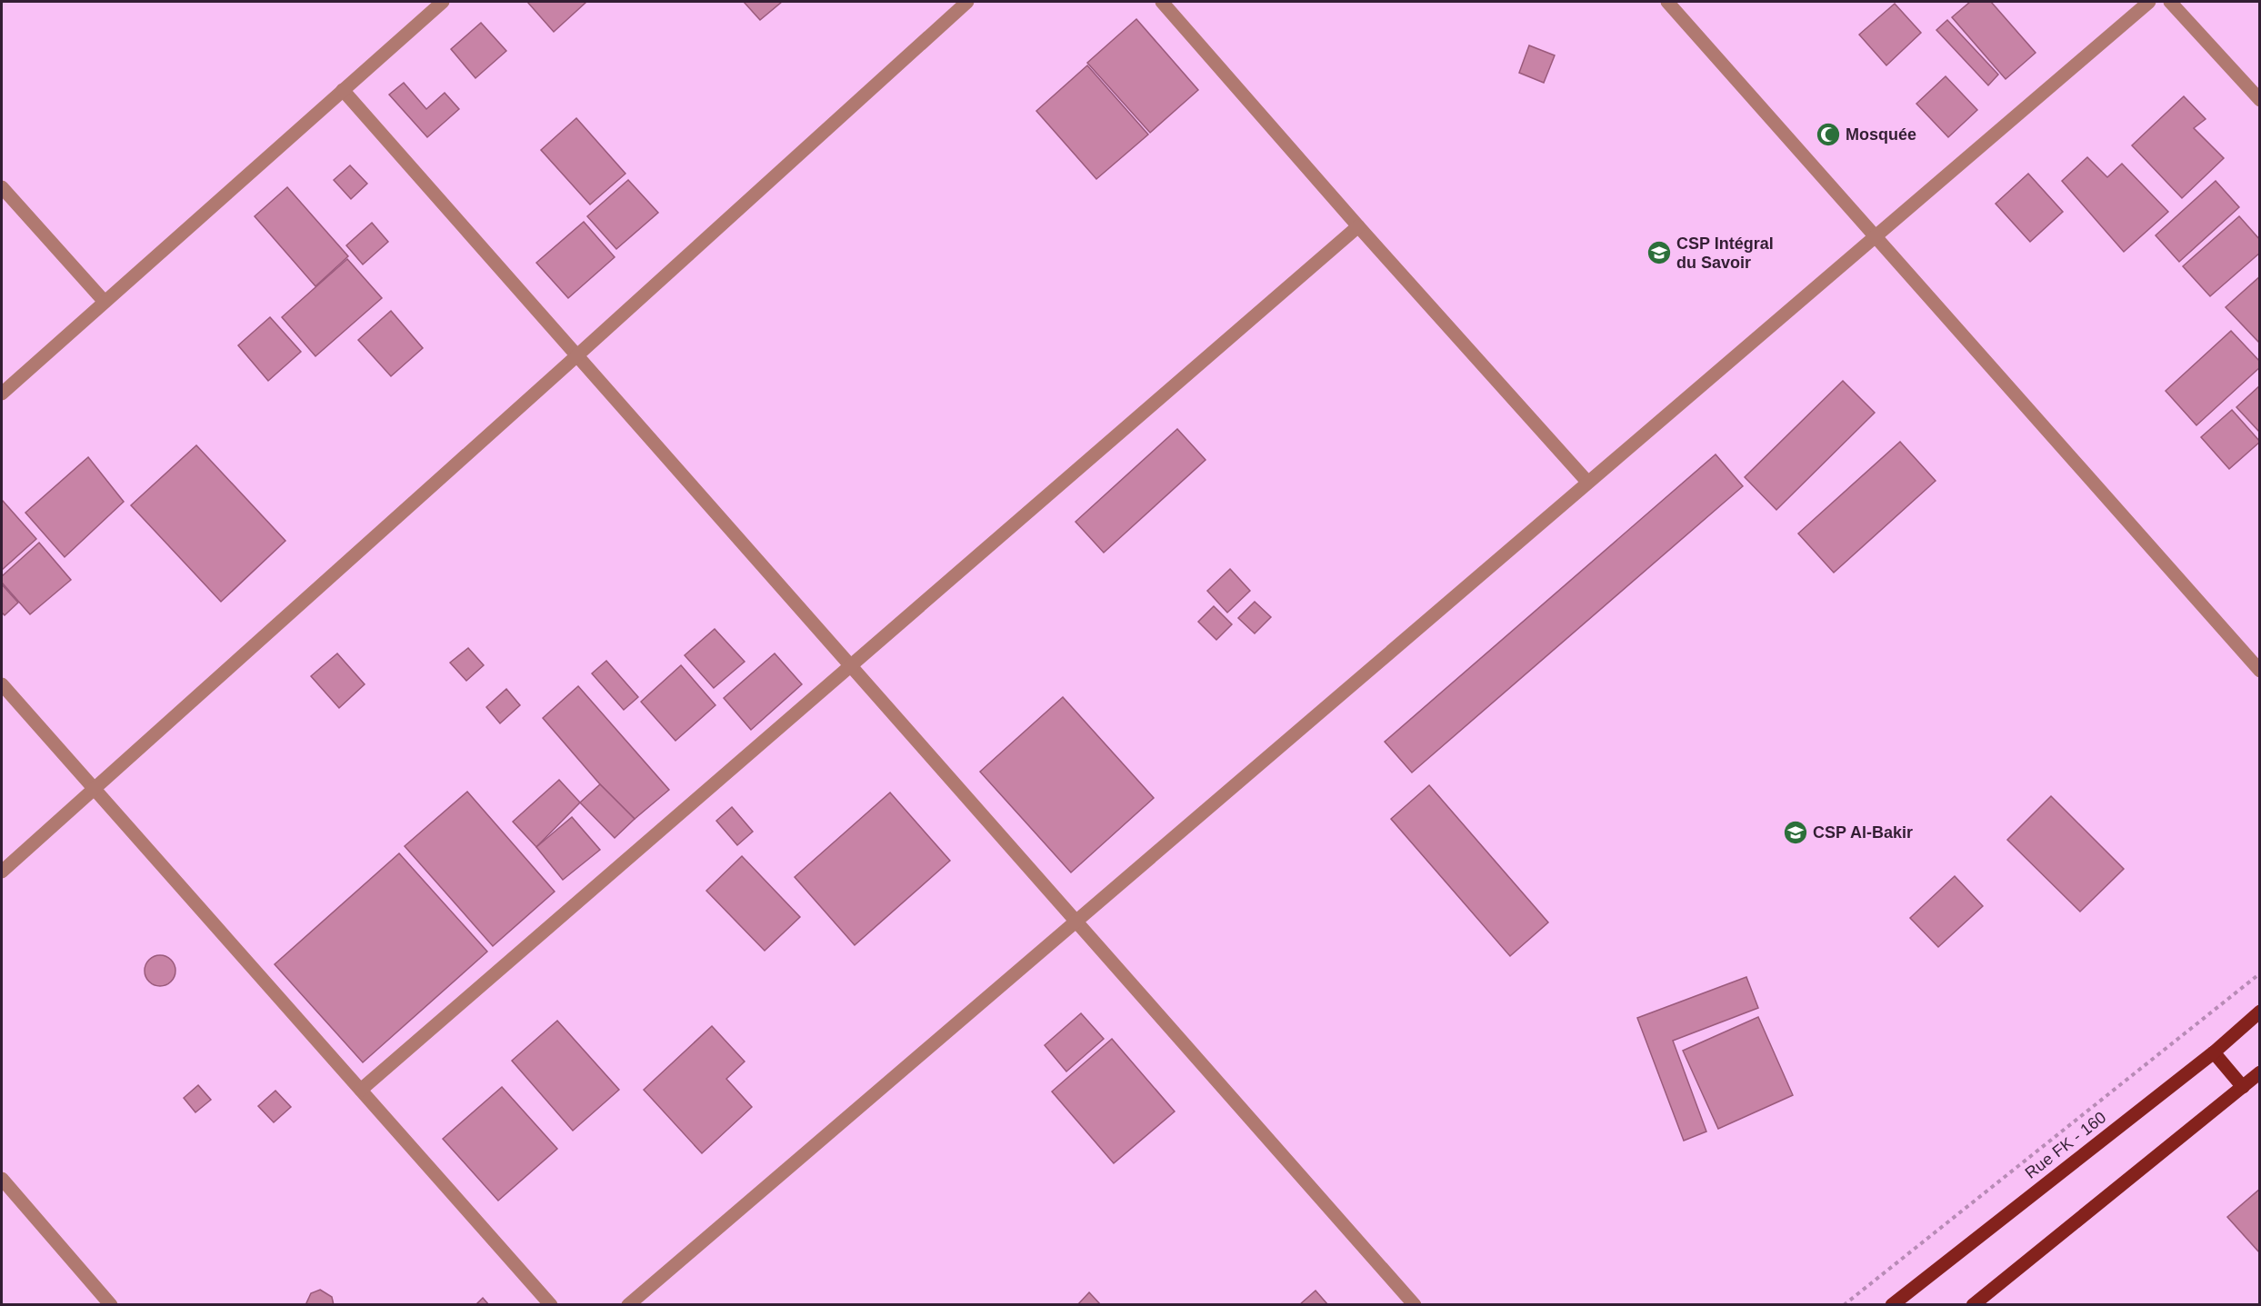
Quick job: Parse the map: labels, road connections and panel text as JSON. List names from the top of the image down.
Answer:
{
  "streets": {
    "main road": ["Rue FK - 160"]
  },
  "places": {
    "mosque": ["Mosquée"],
    "school or university": ["CSP Intégral du Savoir", "CSP Al-Bakir"]
  }
}
